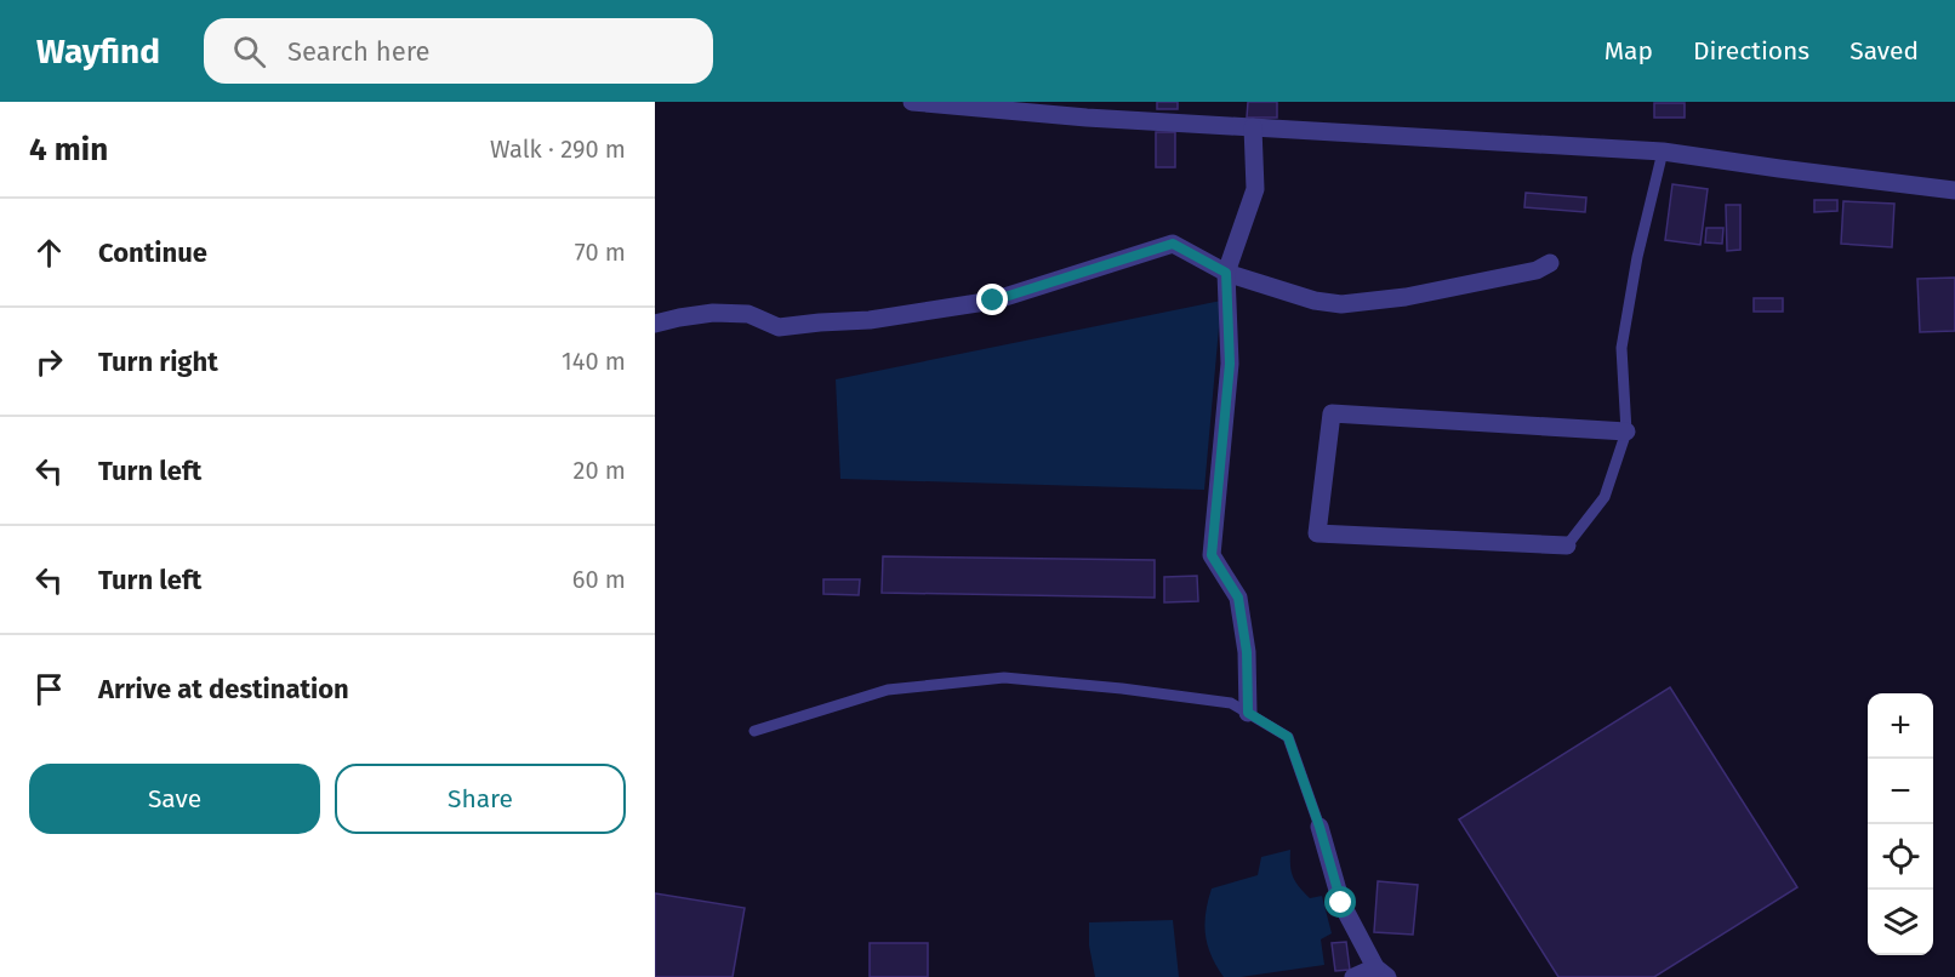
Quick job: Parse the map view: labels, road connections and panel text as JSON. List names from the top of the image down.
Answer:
{
  "page": {
    "header": "Wayfind",
    "search": "Search here",
    "nav": ["Map", "Directions", "Saved"],
    "heading": ["4 min", "Walk · 290 m"],
    "list": [
      ["Continue", "70 m"],
      ["Turn right", "140 m"],
      ["Turn left", "20 m"],
      ["Turn left", "60 m"],
      "Arrive at destination"
    ],
    "map_buttons": ["+", "−"],
    "buttons": ["Save", "Share"]
  }
}
